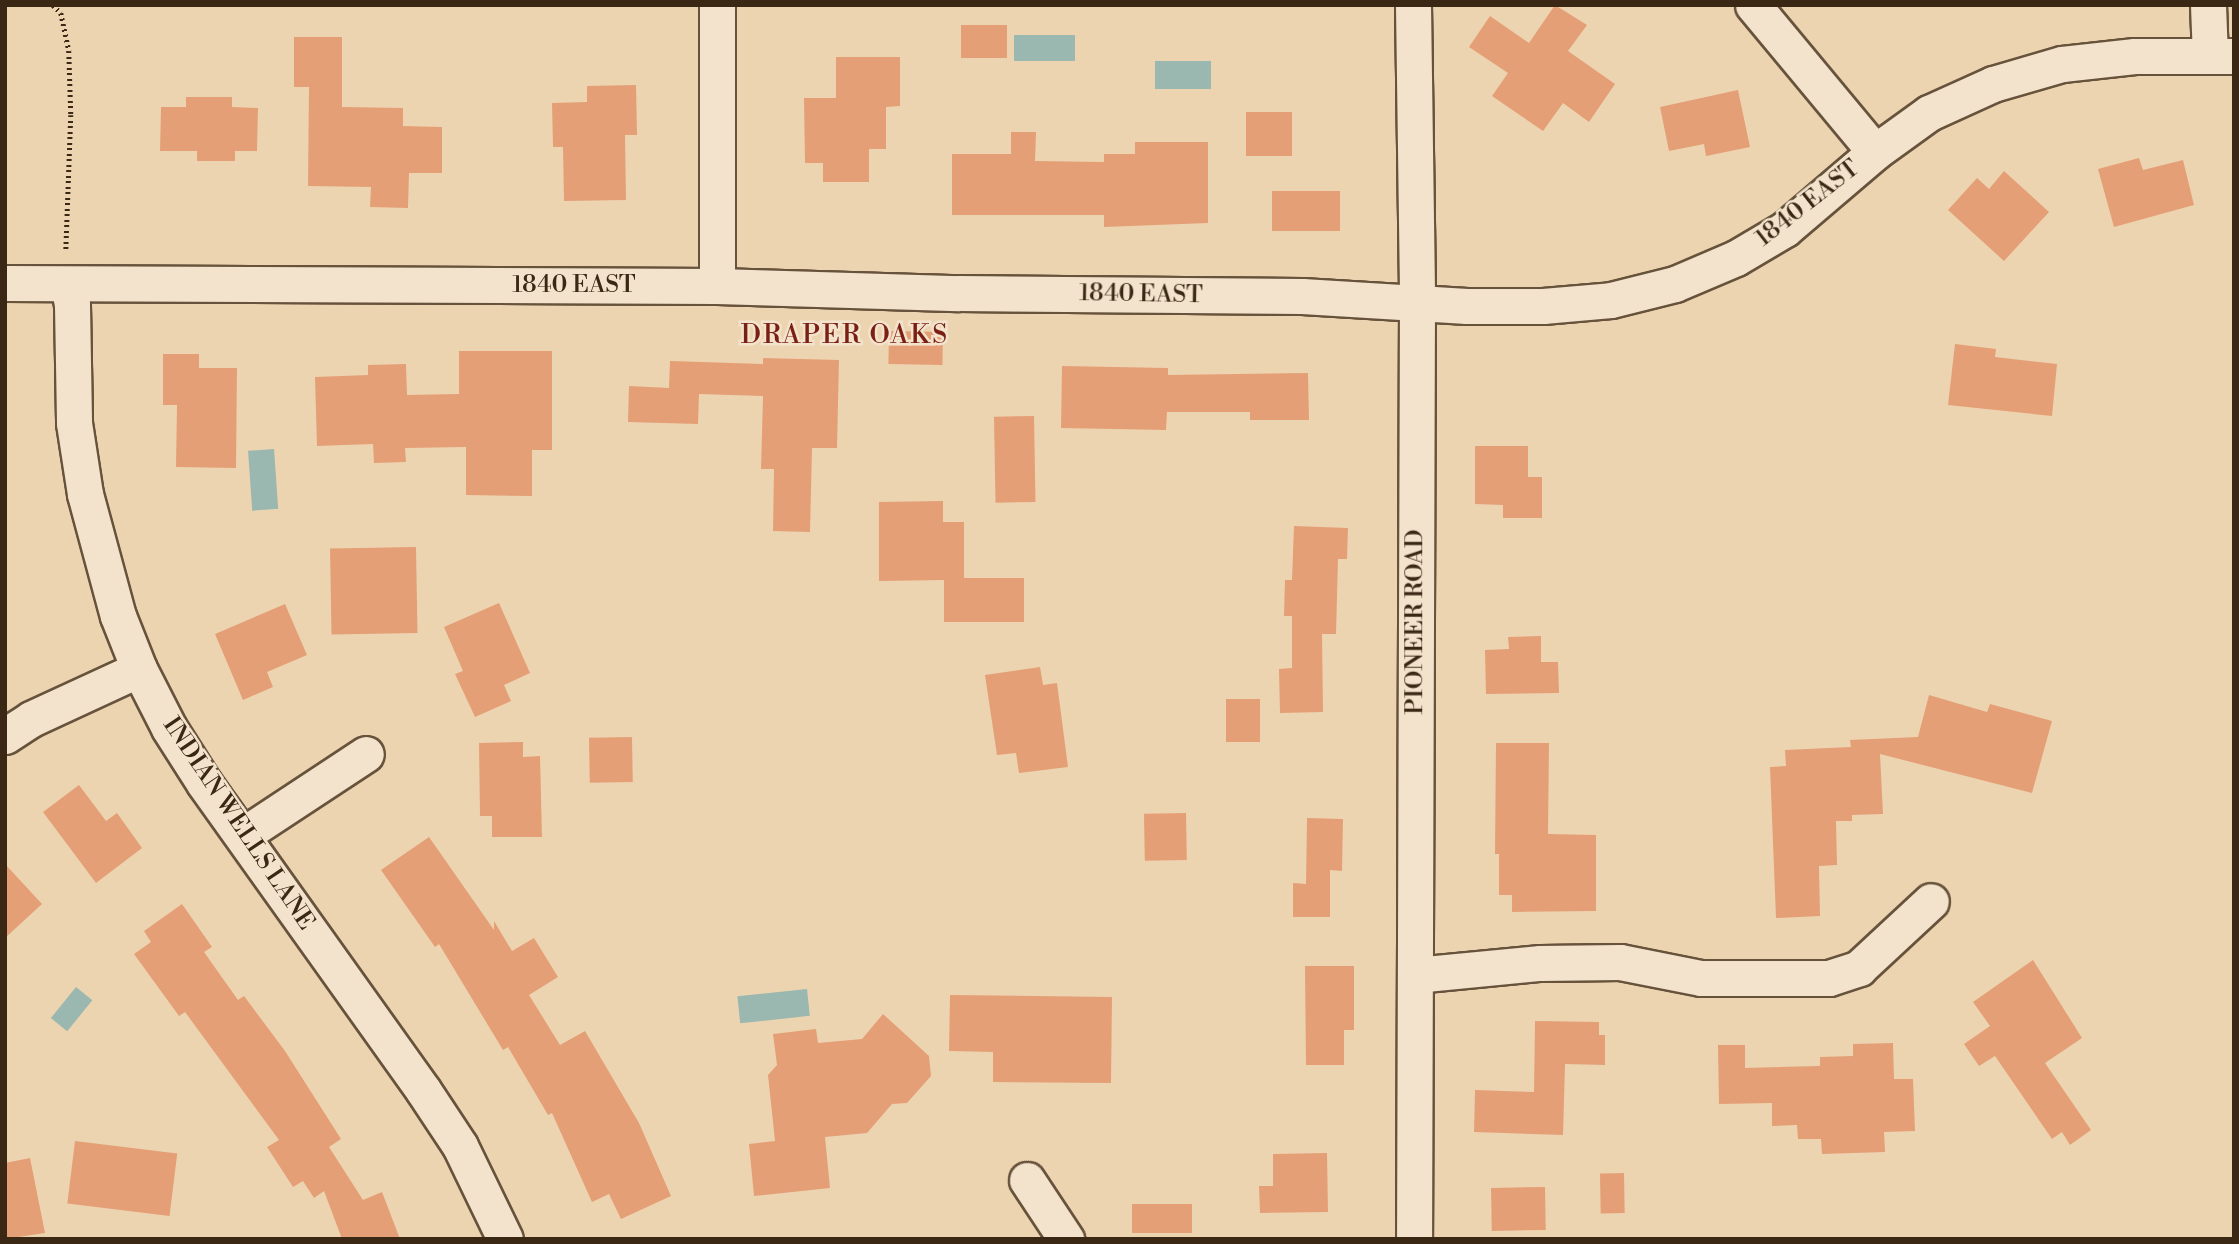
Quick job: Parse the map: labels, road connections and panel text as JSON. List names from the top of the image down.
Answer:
{
  "streets": {
    "street": ["1840 EAST", "PIONEER ROAD", "INDIAN WELLS LANE"]
  },
  "crossings": [
    ["1840 EAST", "PIONEER ROAD"],
    ["1840 EAST", "INDIAN WELLS LANE"]
  ],
  "districts": ["DRAPER OAKS"]
}
